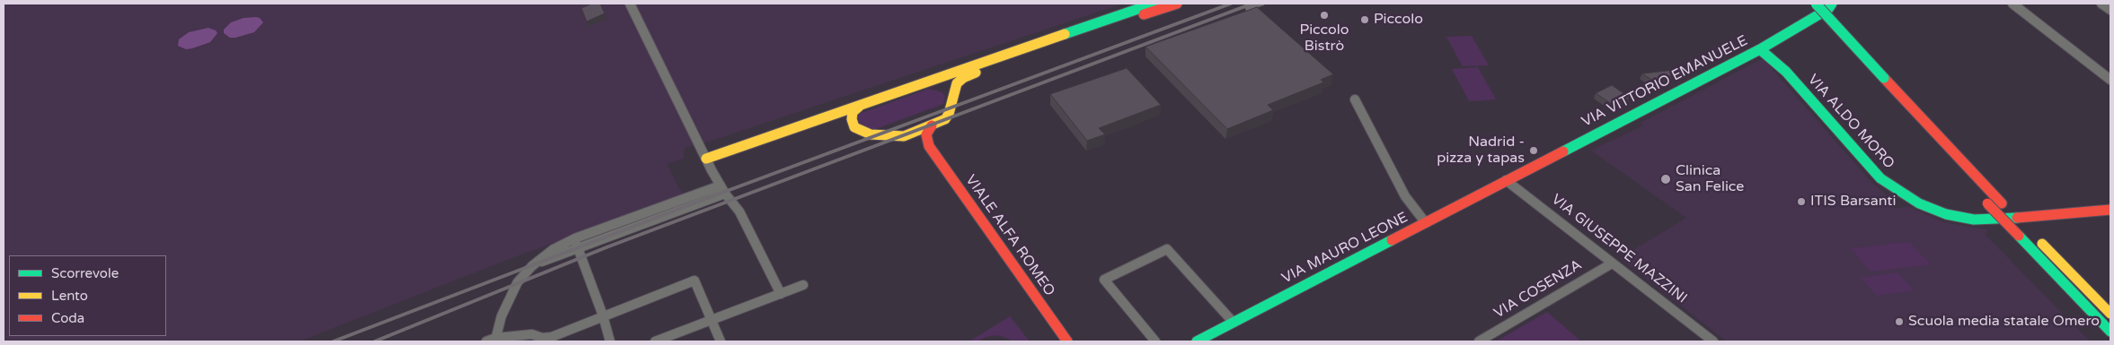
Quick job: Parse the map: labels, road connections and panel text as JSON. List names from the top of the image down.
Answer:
{
  "streets": {
    "main road": [
      "VIA VITTORIO EMANUELE",
      "VIA ALDO MORO",
      "VIALE ALFA ROMEO",
      "VIA MAURO LEONE"
    ],
    "street": ["VIA GIUSEPPE MAZZINI", "VIA COSENZA"]
  },
  "crossings": [
    ["VIA VITTORIO EMANUELE", "VIA ALDO MORO"],
    ["VIA VITTORIO EMANUELE", "VIA MAURO LEONE"],
    ["VIA VITTORIO EMANUELE", "VIA GIUSEPPE MAZZINI"],
    ["VIA MAURO LEONE", "VIA GIUSEPPE MAZZINI"],
    ["VIA GIUSEPPE MAZZINI", "VIA COSENZA"]
  ],
  "places": [
    "Piccolo Bistrò",
    "Piccolo",
    "Nadrid - pizza y tapas",
    "Clinica San Felice",
    "ITIS Barsanti",
    "Scuola media statale Omero"
  ],
  "legend": ["Scorrevole", "Lento", "Coda"]
}
